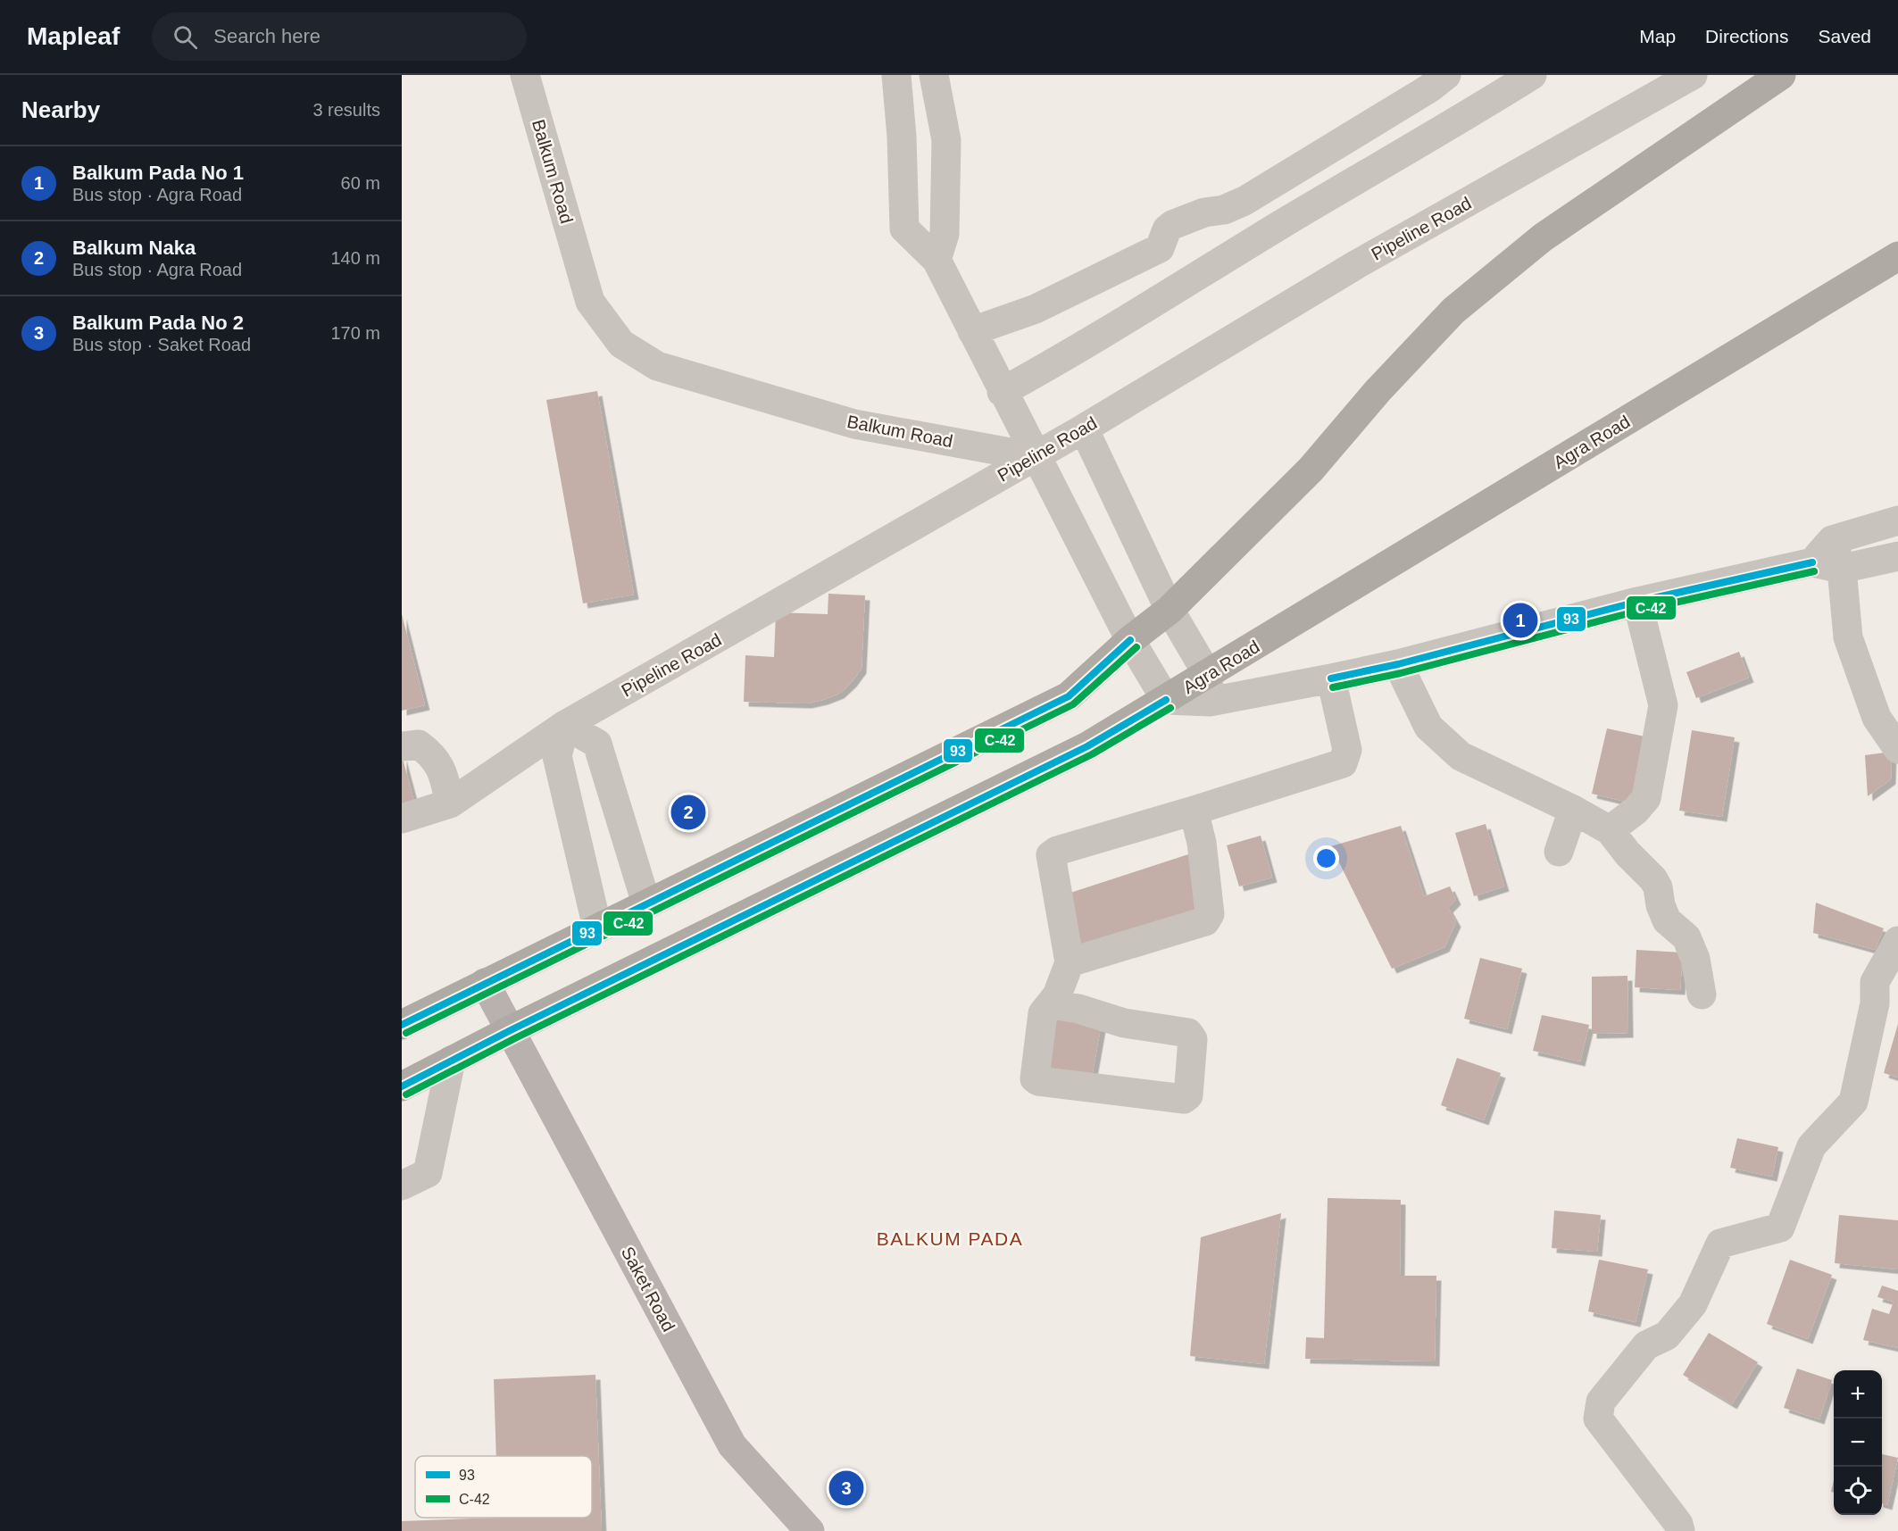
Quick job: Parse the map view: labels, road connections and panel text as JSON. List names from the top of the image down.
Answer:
{
  "streets": {
    "highway": ["Agra Road"],
    "main road": ["Saket Road"],
    "street": ["Balkum Road", "Pipeline Road"]
  },
  "crossings": [
    ["Balkum Road", "Pipeline Road"],
    ["Agra Road", "Saket Road"]
  ],
  "districts": ["BALKUM PADA"],
  "lines": ["transit line 93", "transit line C-42"],
  "legend": ["93", "C-42"],
  "page": {
    "header": "Mapleaf",
    "search": "Search here",
    "nav": ["Map", "Directions", "Saved"],
    "heading": ["Nearby", "3 results"],
    "list": [
      {
        "mark": "1",
        "name": "Balkum Pada No 1",
        "note": "Bus stop · Agra Road",
        "value": "60 m"
      },
      {
        "mark": "2",
        "name": "Balkum Naka",
        "note": "Bus stop · Agra Road",
        "value": "140 m"
      },
      {
        "mark": "3",
        "name": "Balkum Pada No 2",
        "note": "Bus stop · Saket Road",
        "value": "170 m"
      }
    ],
    "pins": ["1", "2", "3"],
    "map_buttons": ["+", "−"]
  }
}
